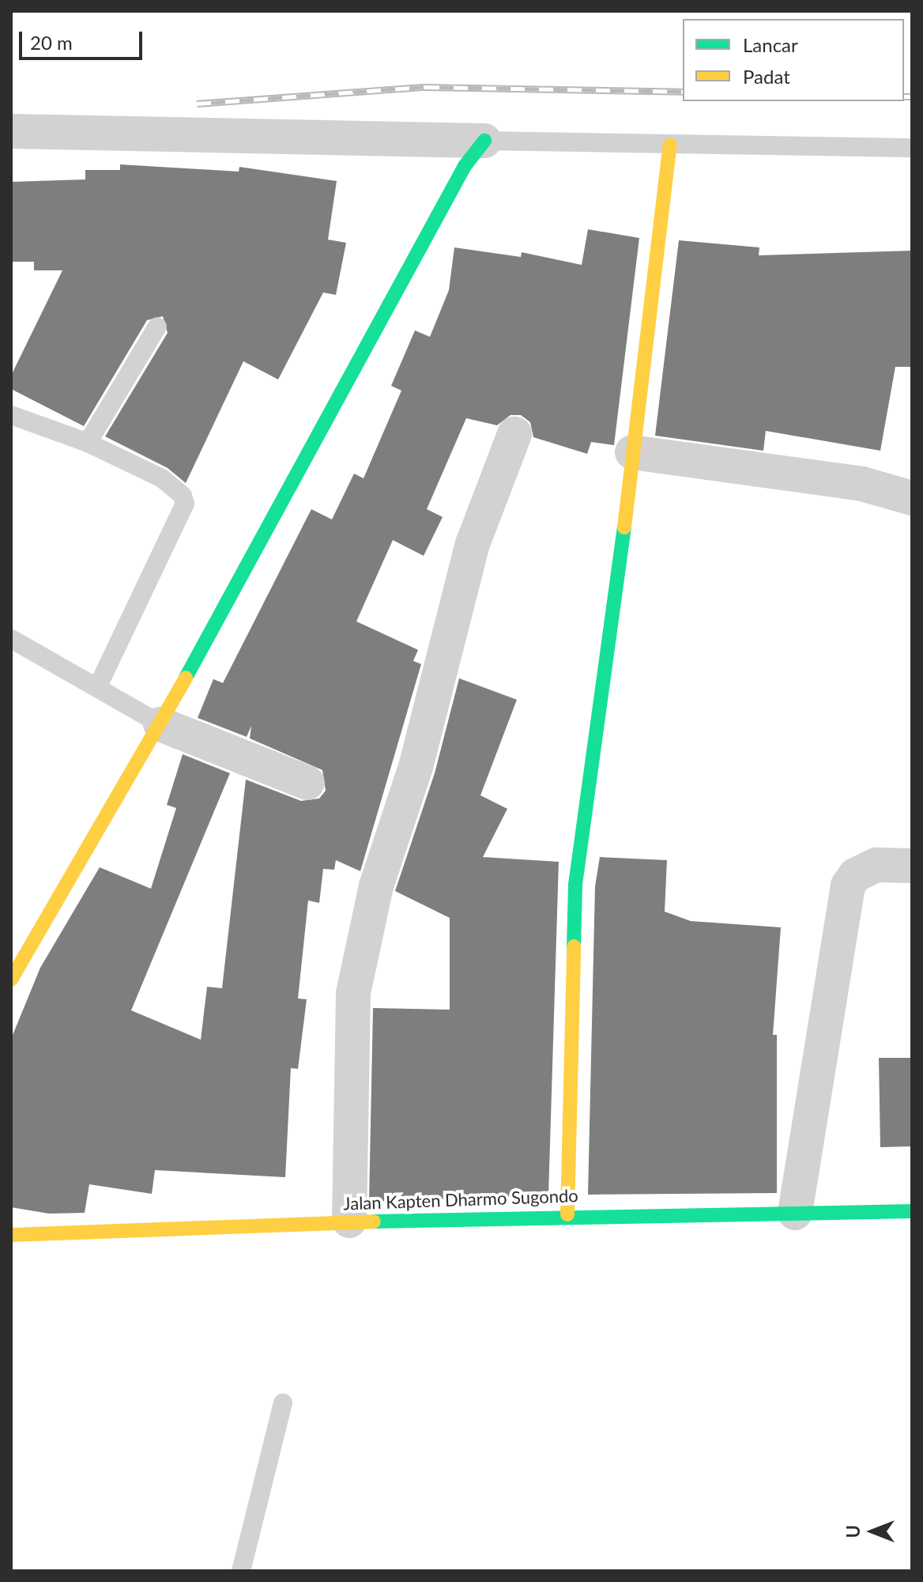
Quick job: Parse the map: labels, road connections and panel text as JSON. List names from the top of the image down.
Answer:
{
  "streets": {
    "street": ["Jalan Kapten Dharmo Sugondo"]
  },
  "legend": ["Lancar", "Padat"],
  "scale_bar": "20 m",
  "north": "left"
}
